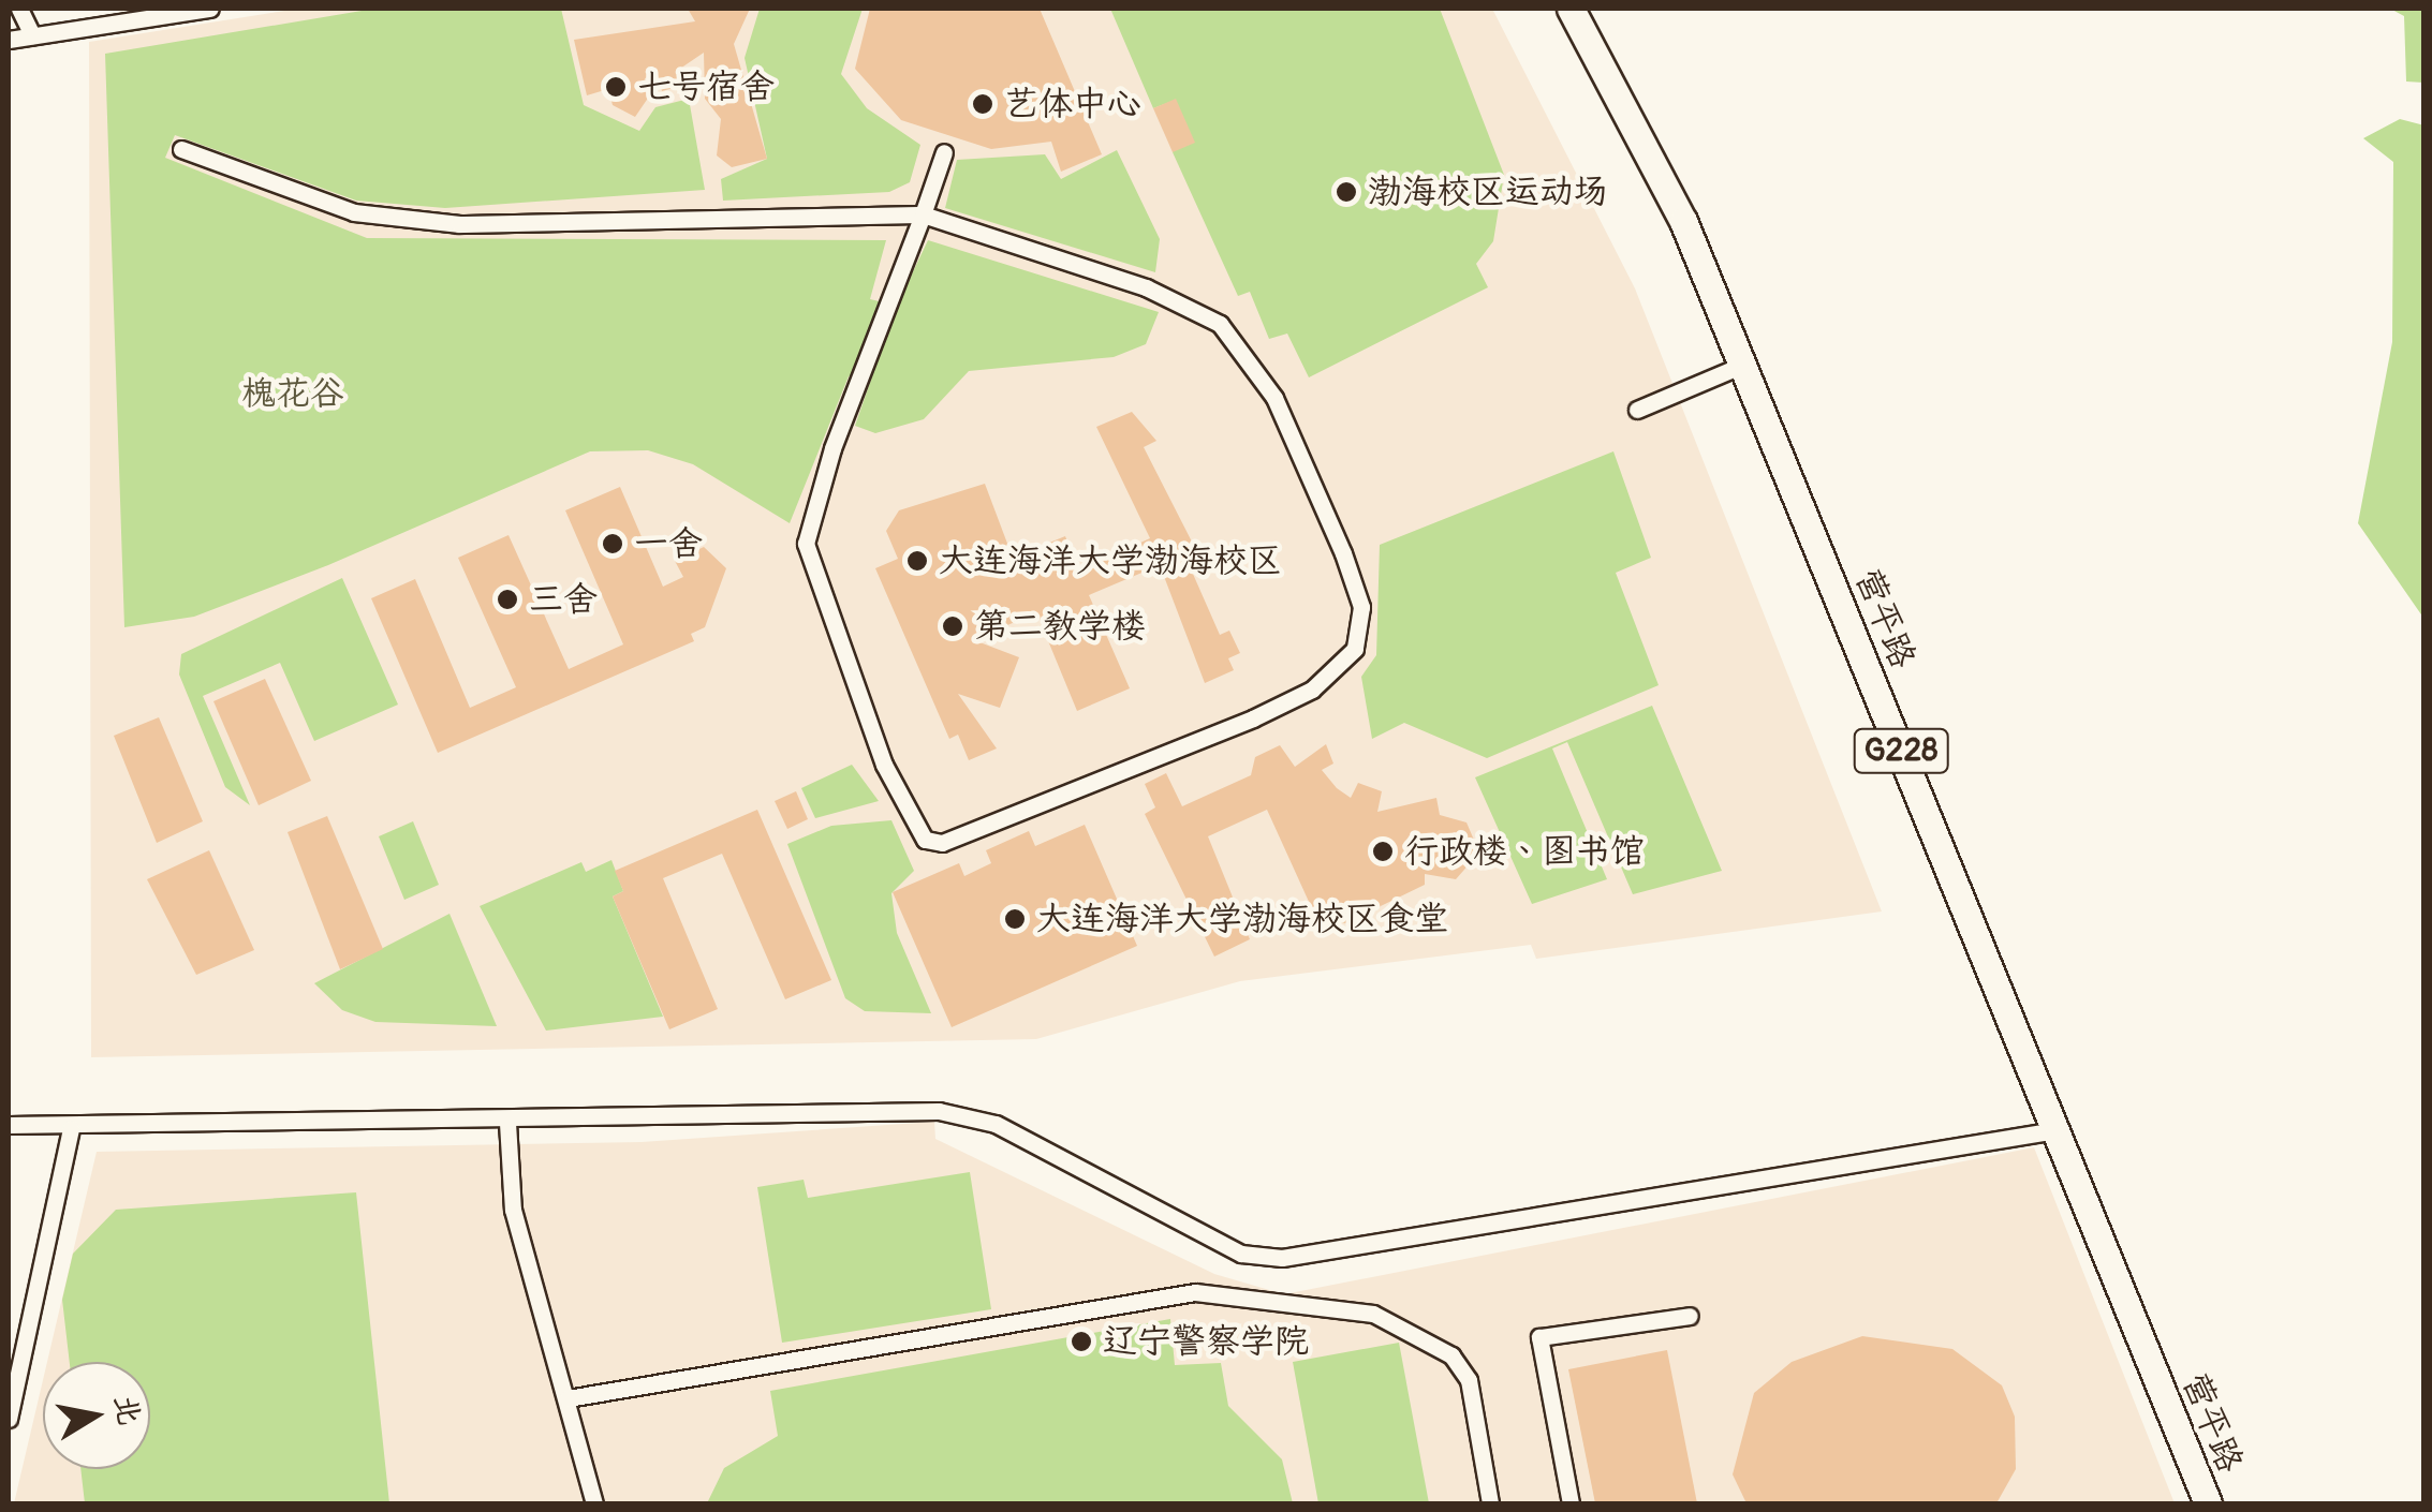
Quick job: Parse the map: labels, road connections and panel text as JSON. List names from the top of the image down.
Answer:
{
  "streets": {
    "highway": ["营平路", "G228"]
  },
  "parks": ["槐花谷"],
  "places": [
    "七号宿舍",
    "艺体中心",
    "渤海校区运动场",
    "一舍",
    "大连海洋大学渤海校区",
    "三舍",
    "第二教学楼",
    "行政楼、图书馆",
    "大连海洋大学渤海校区食堂",
    "辽宁警察学院"
  ],
  "north": "right"
}
